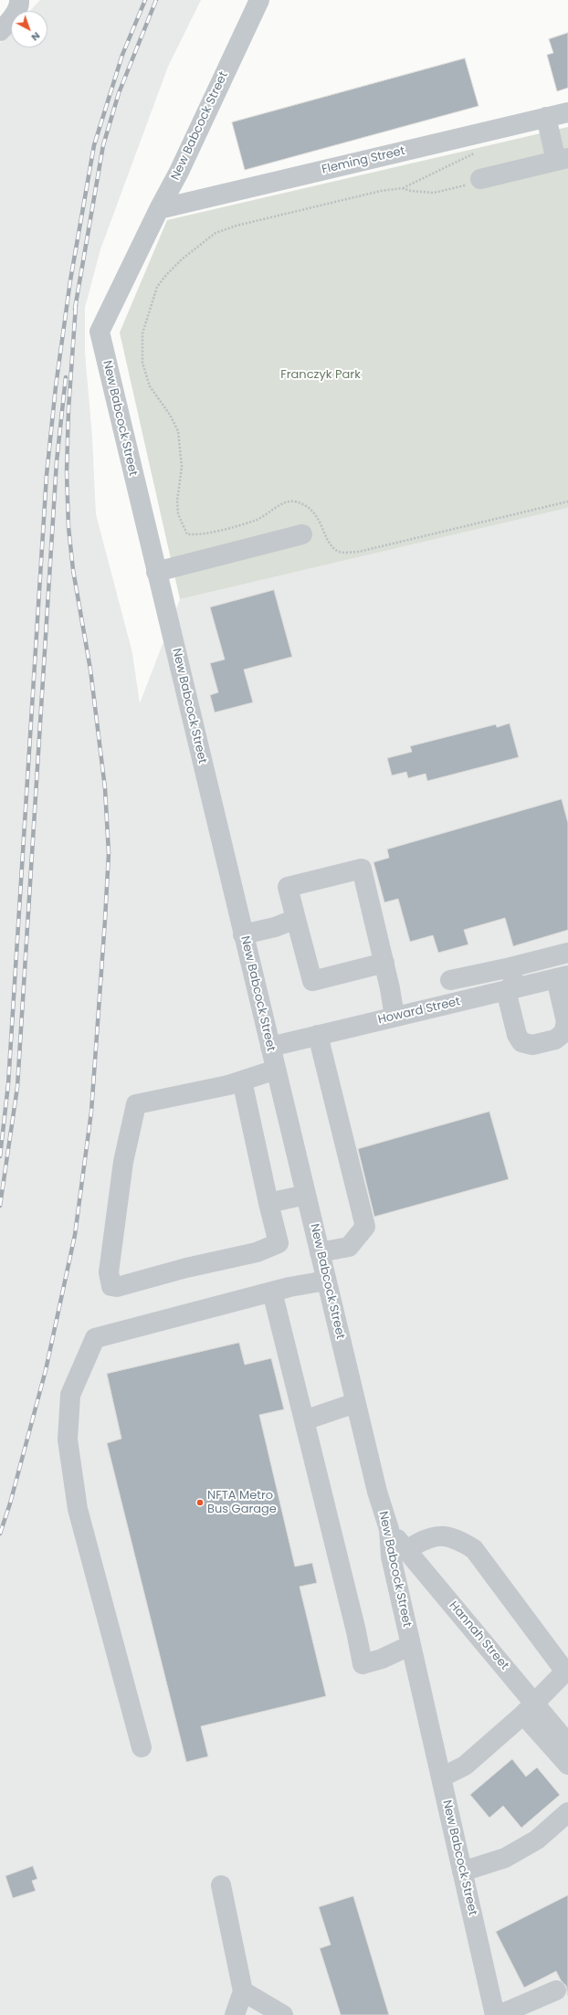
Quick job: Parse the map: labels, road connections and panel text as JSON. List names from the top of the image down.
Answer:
{
  "streets": {
    "street": [
      "New Babcock Street",
      "Fleming Street",
      "Howard Street",
      "Hannah Street"
    ]
  },
  "crossings": [
    ["New Babcock Street", "Fleming Street"],
    ["New Babcock Street", "Howard Street"],
    ["New Babcock Street", "Hannah Street"]
  ],
  "parks": ["Franczyk Park"],
  "places": ["NFTA Metro Bus Garage"],
  "north": "bottom right"
}
